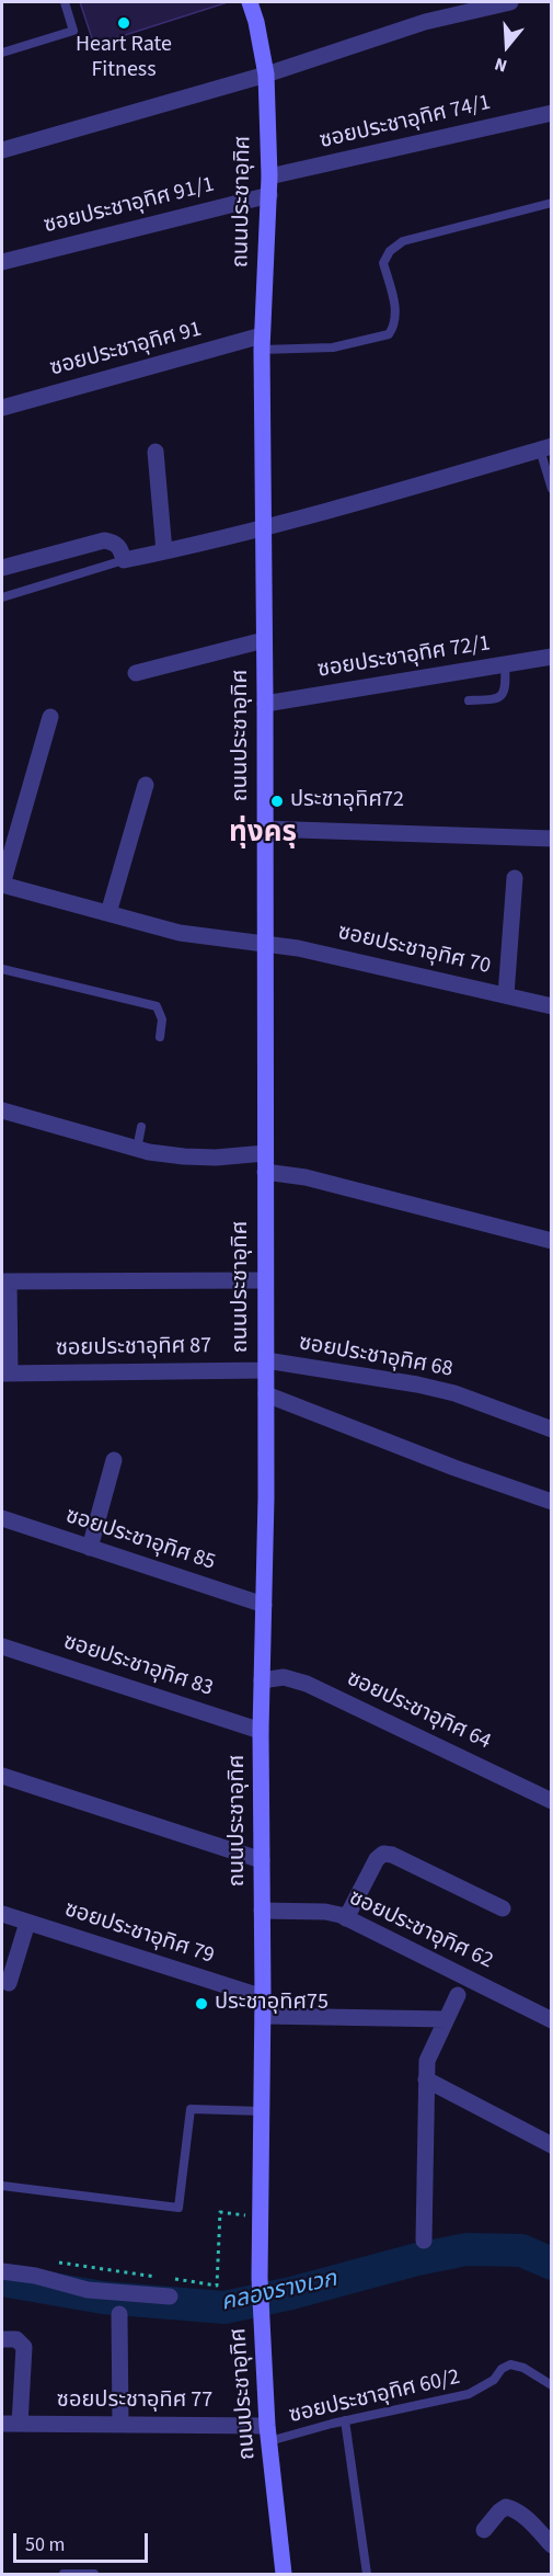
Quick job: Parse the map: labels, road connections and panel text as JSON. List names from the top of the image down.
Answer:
{
  "streets": {
    "main road": ["ถนนประชาอุทิศ"],
    "street": [
      "ซอยประชาอุทิศ 74/1",
      "ซอยประชาอุทิศ 91/1",
      "ซอยประชาอุทิศ 91",
      "ซอยประชาอุทิศ 72/1",
      "ซอยประชาอุทิศ 70",
      "ซอยประชาอุทิศ 87",
      "ซอยประชาอุทิศ 68",
      "ซอยประชาอุทิศ 85",
      "ซอยประชาอุทิศ 83",
      "ซอยประชาอุทิศ 64",
      "ซอยประชาอุทิศ 62",
      "ซอยประชาอุทิศ 79",
      "ซอยประชาอุทิศ 77"
    ],
    "lane": ["ซอยประชาอุทิศ 60/2"]
  },
  "crossings": [
    ["ซอยประชาอุทิศ 74/1", "ถนนประชาอุทิศ"],
    ["ถนนประชาอุทิศ", "ซอยประชาอุทิศ 91/1"],
    ["ถนนประชาอุทิศ", "ซอยประชาอุทิศ 91"],
    ["ถนนประชาอุทิศ", "ซอยประชาอุทิศ 72/1"],
    ["ถนนประชาอุทิศ", "ซอยประชาอุทิศ 70"],
    ["ถนนประชาอุทิศ", "ซอยประชาอุทิศ 87"],
    ["ถนนประชาอุทิศ", "ซอยประชาอุทิศ 68"],
    ["ถนนประชาอุทิศ", "ซอยประชาอุทิศ 85"],
    ["ถนนประชาอุทิศ", "ซอยประชาอุทิศ 83"],
    ["ถนนประชาอุทิศ", "ซอยประชาอุทิศ 64"],
    ["ถนนประชาอุทิศ", "ซอยประชาอุทิศ 62"],
    ["ถนนประชาอุทิศ", "ซอยประชาอุทิศ 79"],
    ["ถนนประชาอุทิศ", "ซอยประชาอุทิศ 60/2"],
    ["ถนนประชาอุทิศ", "ซอยประชาอุทิศ 77"],
    ["ซอยประชาอุทิศ 87", "ซอยประชาอุทิศ 68"],
    ["ซอยประชาอุทิศ 60/2", "ซอยประชาอุทิศ 77"]
  ],
  "districts": ["ทุ่งครุ"],
  "water": ["คลองรางเวก"],
  "places": ["Heart Rate Fitness", "ประชาอุทิศ72", "ประชาอุทิศ75"],
  "scale_bar": "50 m",
  "north": "bottom"
}
